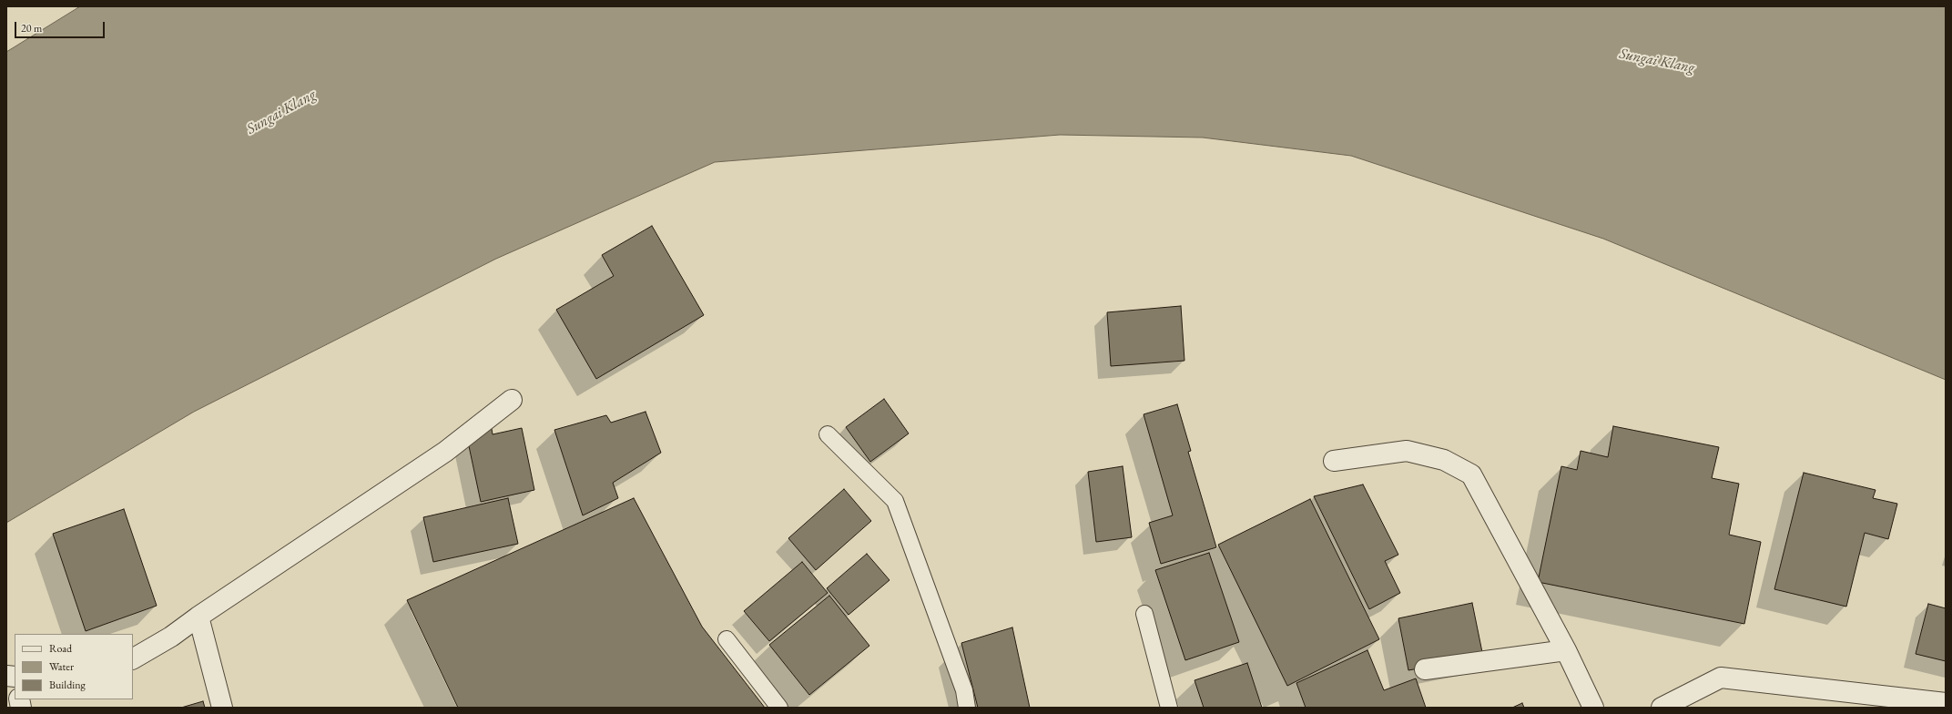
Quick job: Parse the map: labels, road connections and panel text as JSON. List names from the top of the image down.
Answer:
{
  "water": ["Sungai Klang"],
  "legend": ["Road", "Water", "Building"],
  "scale_bar": "20 m"
}
